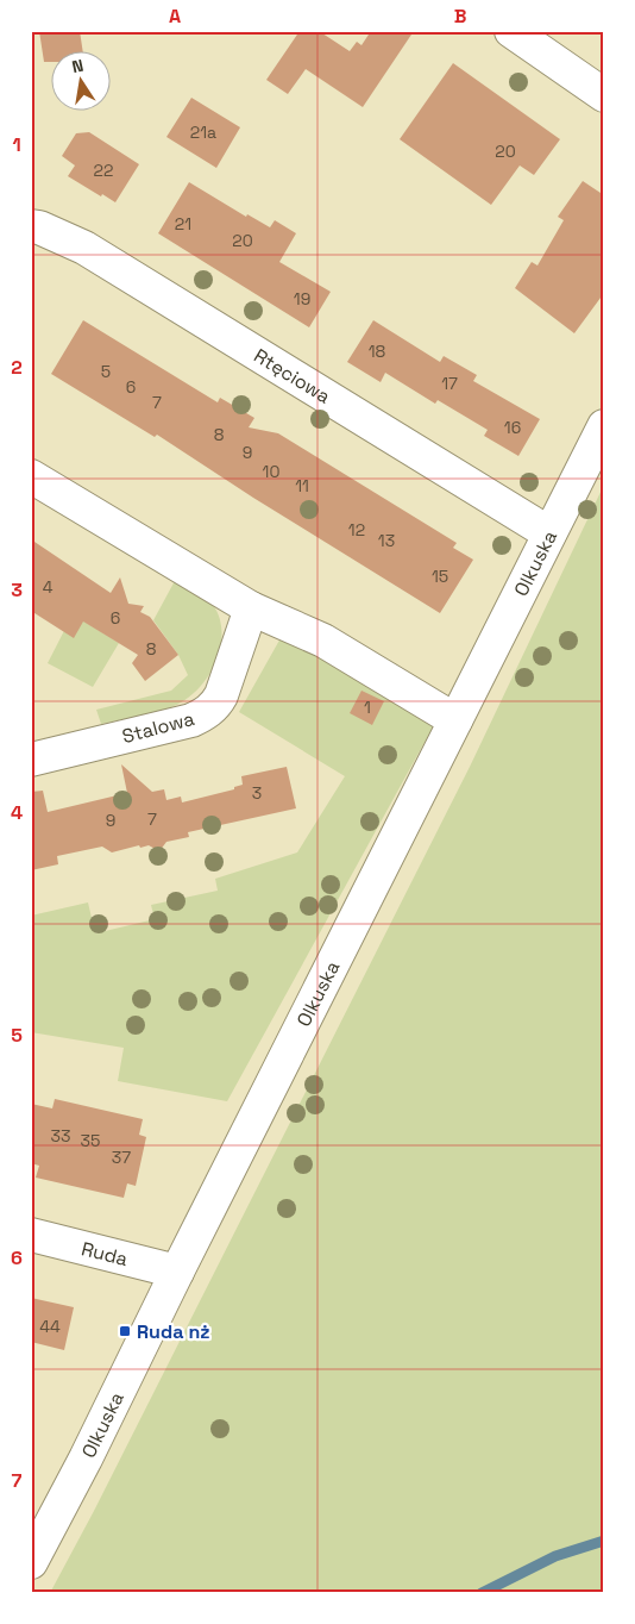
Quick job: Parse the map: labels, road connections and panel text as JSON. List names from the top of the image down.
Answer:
{
  "streets": {
    "street": [
      "Rtęciowa",
      "Olkuska",
      "Stalowa",
      "Ruda"
    ]
  },
  "crossings": [
    ["Rtęciowa", "Olkuska"],
    ["Olkuska", "Ruda"]
  ],
  "places": {
    "transit": ["Ruda nż"]
  },
  "house_numbers": [
    "21a",
    "20",
    "22",
    "21",
    "20",
    "19",
    "18",
    "5",
    "17",
    "6",
    "7",
    "16",
    "8",
    "9",
    "10",
    "11",
    "12",
    "13",
    "15",
    "4",
    "6",
    "8",
    "1",
    "3",
    "7",
    "9",
    "33",
    "35",
    "37",
    "44"
  ],
  "north": "top",
  "grid": {
    "columns": ["A", "B"],
    "rows": [
      "1",
      "2",
      "3",
      "4",
      "5",
      "6",
      "7"
    ]
  }
}
